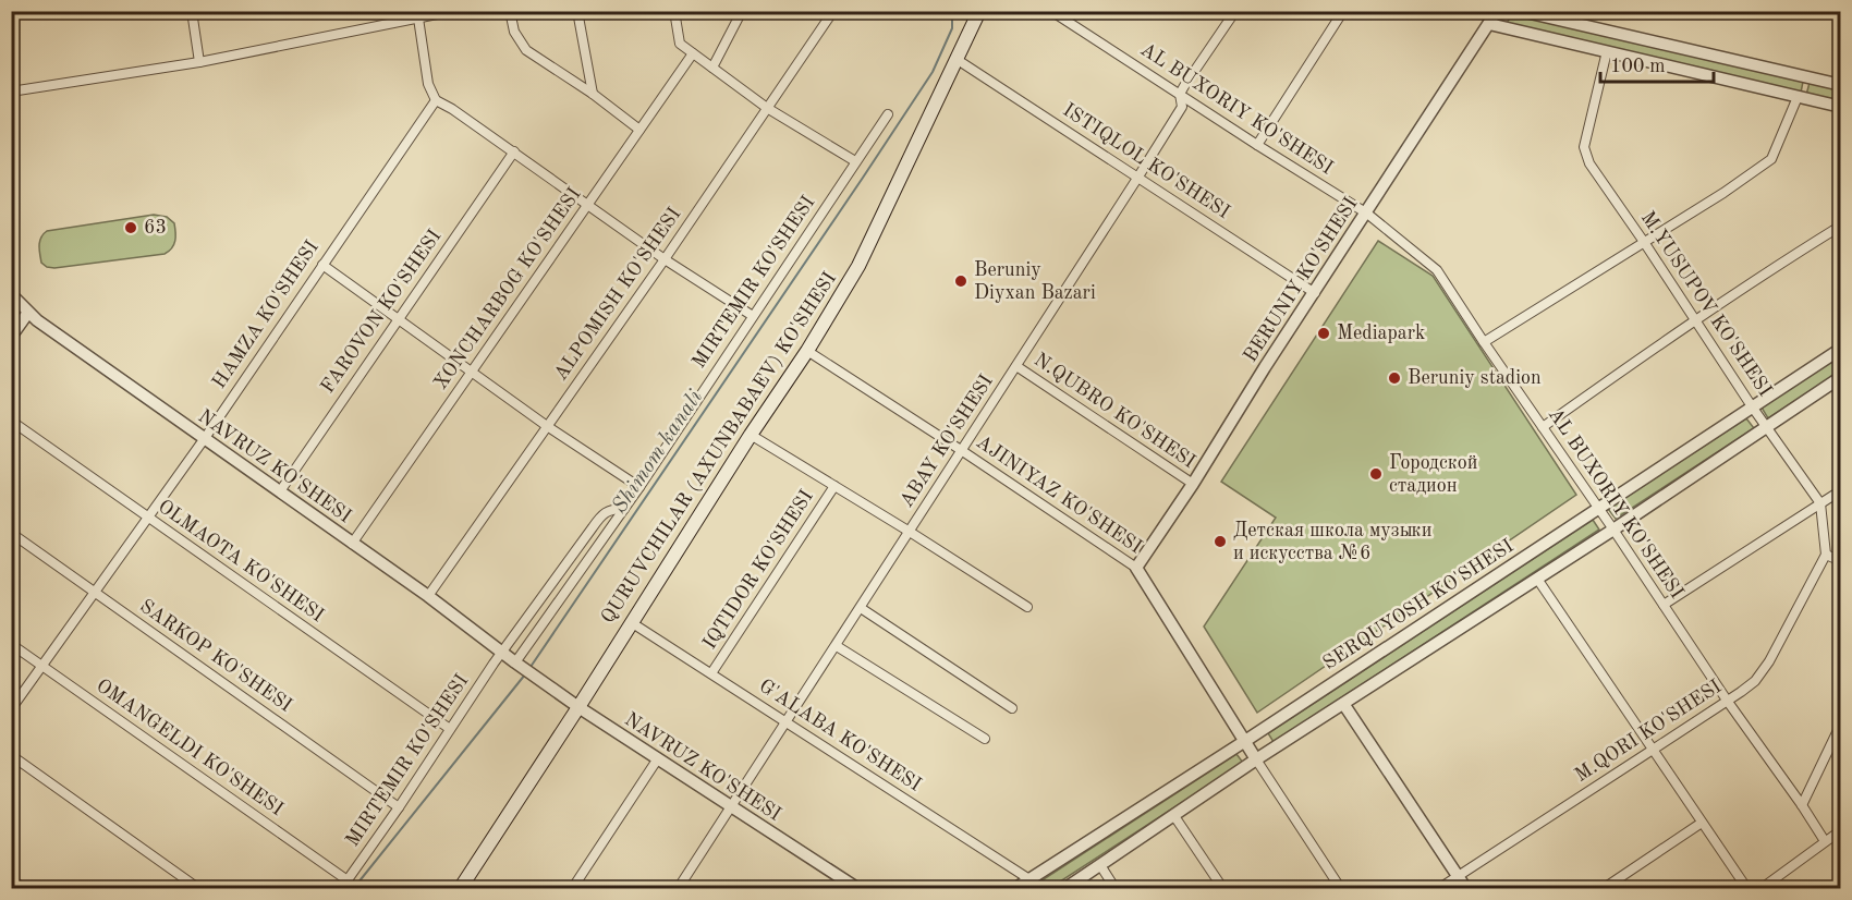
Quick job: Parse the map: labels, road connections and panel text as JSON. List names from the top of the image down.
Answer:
{
  "streets": {
    "main road": ["QURUVCHILAR (AXUNBABAEV) KO'SHESI"],
    "street": [
      "AL BUXORIY KO'SHESI",
      "ISTIQLOL KO'SHESI",
      "BERUNIY KO'SHESI",
      "MIRTEMIR KO'SHESI",
      "XONCHARBOG KO'SHESI",
      "ALPOMISH KO'SHESI",
      "M.YUSUPOV KO'SHESI",
      "FAROVON KO'SHESI",
      "HAMZA KO'SHESI",
      "N.QUBRO KO'SHESI",
      "ABAY KO'SHESI",
      "NAVRUZ KO'SHESI",
      "AJINIYAZ KO'SHESI",
      "OLMAOTA KO'SHESI",
      "IQTIDOR KO'SHESI",
      "SERQUYOSH KO'SHESI",
      "SARKOP KO'SHESI",
      "M.QORI KO'SHESI",
      "G'ALABA KO'SHESI",
      "OMANGELDI KO'SHESI"
    ]
  },
  "crossings": [
    ["AL BUXORIY KO'SHESI", "BERUNIY KO'SHESI"],
    ["AL BUXORIY KO'SHESI", "ABAY KO'SHESI"],
    ["AL BUXORIY KO'SHESI", "SERQUYOSH KO'SHESI"],
    ["AL BUXORIY KO'SHESI", "M.QORI KO'SHESI"],
    ["ISTIQLOL KO'SHESI", "BERUNIY KO'SHESI"],
    ["ISTIQLOL KO'SHESI", "ABAY KO'SHESI"],
    ["ISTIQLOL KO'SHESI", "QURUVCHILAR (AXUNBABAEV) KO'SHESI"],
    ["BERUNIY KO'SHESI", "N.QUBRO KO'SHESI"],
    ["BERUNIY KO'SHESI", "AJINIYAZ KO'SHESI"],
    ["MIRTEMIR KO'SHESI", "NAVRUZ KO'SHESI"],
    ["MIRTEMIR KO'SHESI", "OLMAOTA KO'SHESI"],
    ["MIRTEMIR KO'SHESI", "SARKOP KO'SHESI"],
    ["MIRTEMIR KO'SHESI", "OMANGELDI KO'SHESI"],
    ["XONCHARBOG KO'SHESI", "NAVRUZ KO'SHESI"],
    ["ALPOMISH KO'SHESI", "NAVRUZ KO'SHESI"],
    ["M.YUSUPOV KO'SHESI", "SERQUYOSH KO'SHESI"],
    ["M.YUSUPOV KO'SHESI", "M.QORI KO'SHESI"],
    ["FAROVON KO'SHESI", "NAVRUZ KO'SHESI"],
    ["HAMZA KO'SHESI", "NAVRUZ KO'SHESI"],
    ["HAMZA KO'SHESI", "OLMAOTA KO'SHESI"],
    ["HAMZA KO'SHESI", "SARKOP KO'SHESI"],
    ["HAMZA KO'SHESI", "OMANGELDI KO'SHESI"],
    ["N.QUBRO KO'SHESI", "ABAY KO'SHESI"],
    ["ABAY KO'SHESI", "NAVRUZ KO'SHESI"],
    ["ABAY KO'SHESI", "AJINIYAZ KO'SHESI"],
    ["ABAY KO'SHESI", "G'ALABA KO'SHESI"],
    ["QURUVCHILAR (AXUNBABAEV) KO'SHESI", "NAVRUZ KO'SHESI"],
    ["QURUVCHILAR (AXUNBABAEV) KO'SHESI", "AJINIYAZ KO'SHESI"],
    ["QURUVCHILAR (AXUNBABAEV) KO'SHESI", "G'ALABA KO'SHESI"],
    ["AJINIYAZ KO'SHESI", "SERQUYOSH KO'SHESI"],
    ["IQTIDOR KO'SHESI", "G'ALABA KO'SHESI"],
    ["SERQUYOSH KO'SHESI", "G'ALABA KO'SHESI"]
  ],
  "water": ["Shimom kanali"],
  "places": [
    "63",
    "Beruniy Diyxan Bazari",
    "Mediapark",
    "Beruniy stadion",
    "Городской стадион",
    "Детская школа музыки и искусства №6"
  ],
  "scale_bar": "100 m"
}
